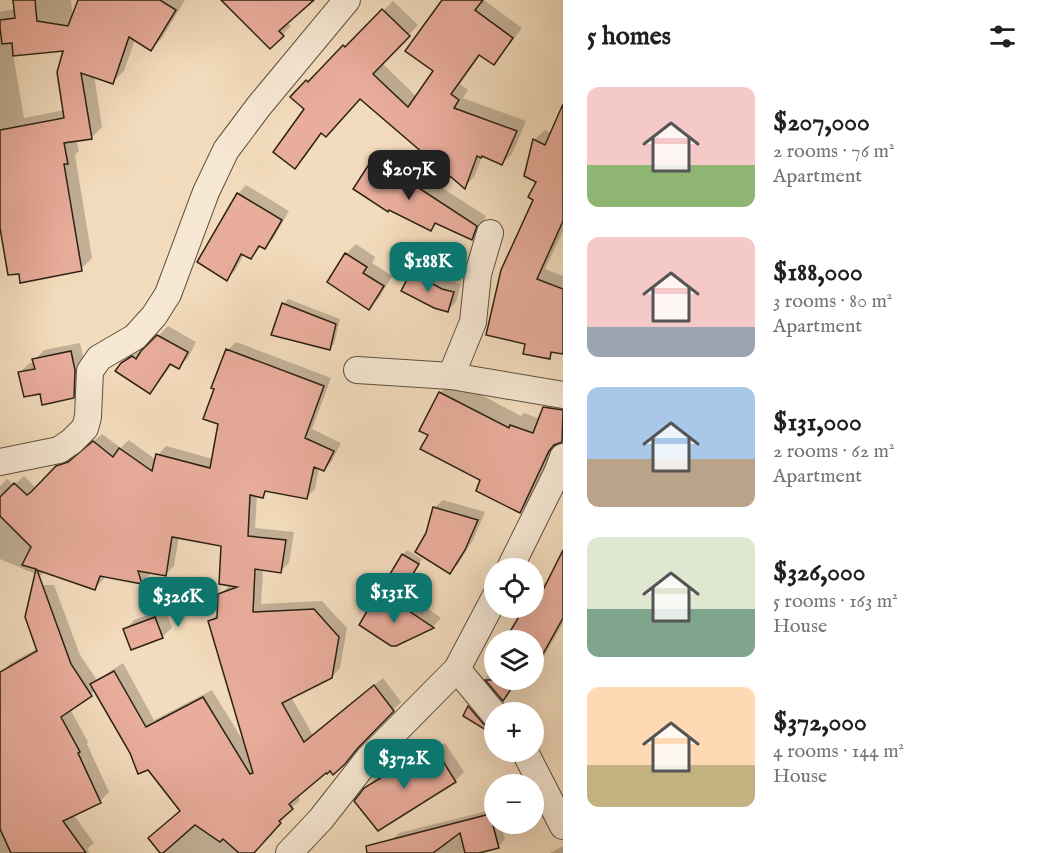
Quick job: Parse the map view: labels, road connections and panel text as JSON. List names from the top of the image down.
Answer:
{
  "page": {
    "heading": "5 homes",
    "list": [
      {
        "name": "$207,000",
        "note": "2 rooms · 76 m² · Apartment"
      },
      {
        "name": "$188,000",
        "note": "3 rooms · 80 m² · Apartment"
      },
      {
        "name": "$131,000",
        "note": "2 rooms · 62 m² · Apartment"
      },
      {
        "name": "$326,000",
        "note": "5 rooms · 163 m² · House"
      },
      {
        "name": "$372,000",
        "note": "4 rooms · 144 m² · House"
      }
    ],
    "price": [
      "$207K",
      "$188K",
      "$131K",
      "$326K",
      "$372K"
    ],
    "map_buttons": ["+", "−"]
  }
}
